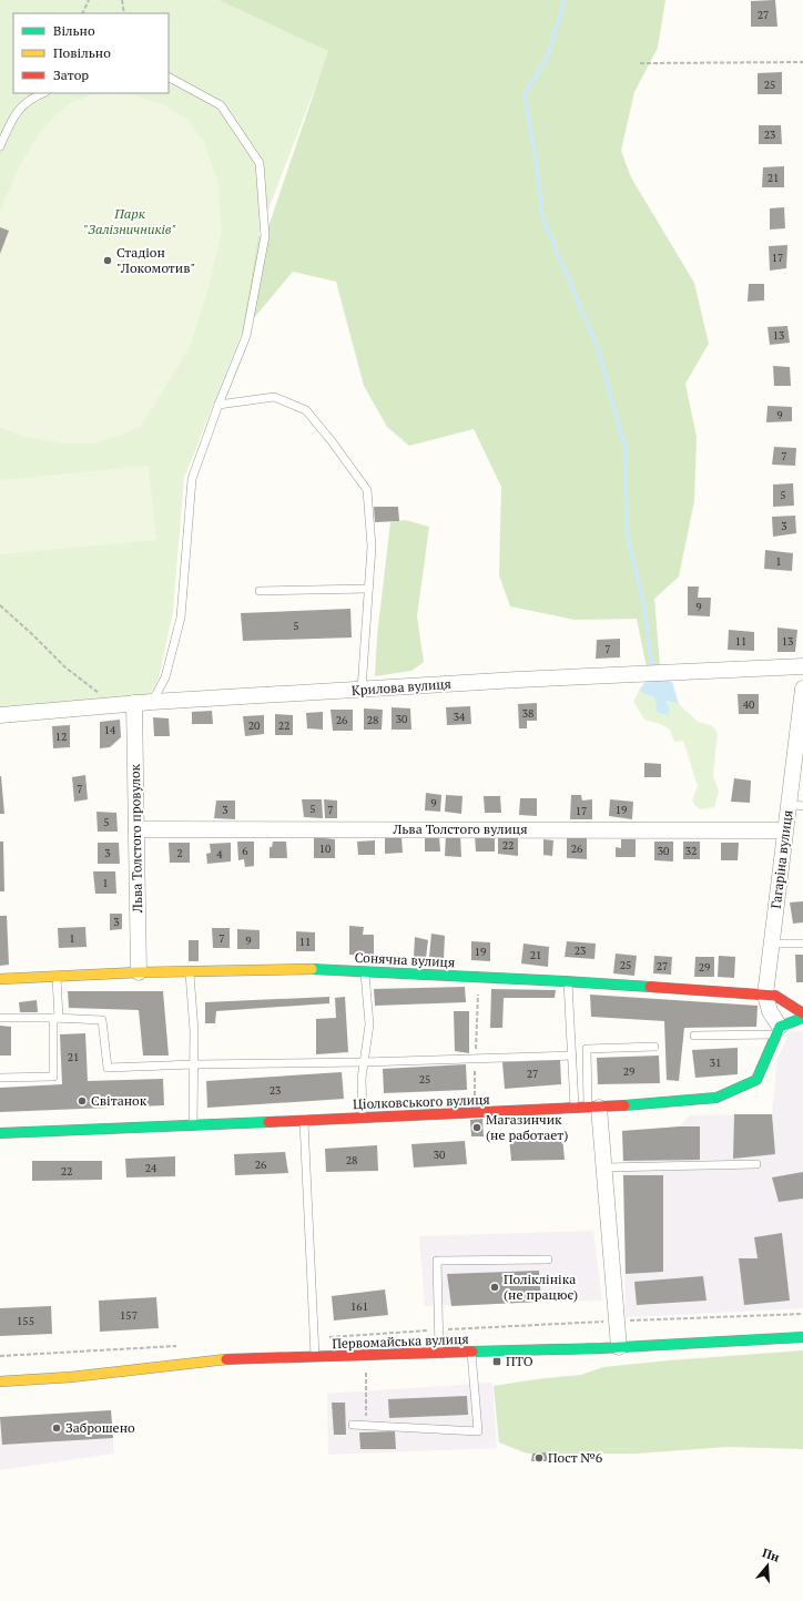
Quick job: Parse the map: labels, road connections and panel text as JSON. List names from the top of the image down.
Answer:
{
  "streets": {
    "street": [
      "Крилова вулиця",
      "Льва Толстого вулиця",
      "Льва Толстого провулок",
      "Гагаріна вулиця",
      "Сонячна вулиця",
      "Ціолковського вулиця",
      "Первомайська вулиця"
    ]
  },
  "crossings": [
    ["Крилова вулиця", "Льва Толстого провулок"],
    ["Льва Толстого вулиця", "Льва Толстого провулок"],
    ["Льва Толстого вулиця", "Гагаріна вулиця"],
    ["Льва Толстого провулок", "Сонячна вулиця"],
    ["Гагаріна вулиця", "Сонячна вулиця"],
    ["Гагаріна вулиця", "Ціолковського вулиця"]
  ],
  "parks": ["Парк \"Залізничників\""],
  "places": {
    "other": [
      "Стадіон \"Локомотив\"",
      "Світанок",
      "Магазинчик (не работает)",
      "Поліклініка (не працює)",
      "Заброшено",
      "Пост №6"
    ],
    "transit": ["ПТО"]
  },
  "house_numbers": [
    "27",
    "25",
    "23",
    "21",
    "17",
    "13",
    "9",
    "7",
    "5",
    "3",
    "1",
    "9",
    "5",
    "11",
    "13",
    "7",
    "40",
    "38",
    "34",
    "30",
    "26",
    "28",
    "20",
    "22",
    "14",
    "12",
    "7",
    "9",
    "5",
    "3",
    "7",
    "19",
    "17",
    "5",
    "22",
    "10",
    "26",
    "6",
    "30",
    "32",
    "3",
    "2",
    "4",
    "1",
    "3",
    "1",
    "7",
    "9",
    "11",
    "23",
    "19",
    "21",
    "25",
    "27",
    "29",
    "21",
    "31",
    "29",
    "27",
    "25",
    "23",
    "30",
    "28",
    "26",
    "24",
    "22",
    "161",
    "157",
    "155"
  ],
  "legend": ["Вільно", "Повільно", "Затор"],
  "north": "top"
}
